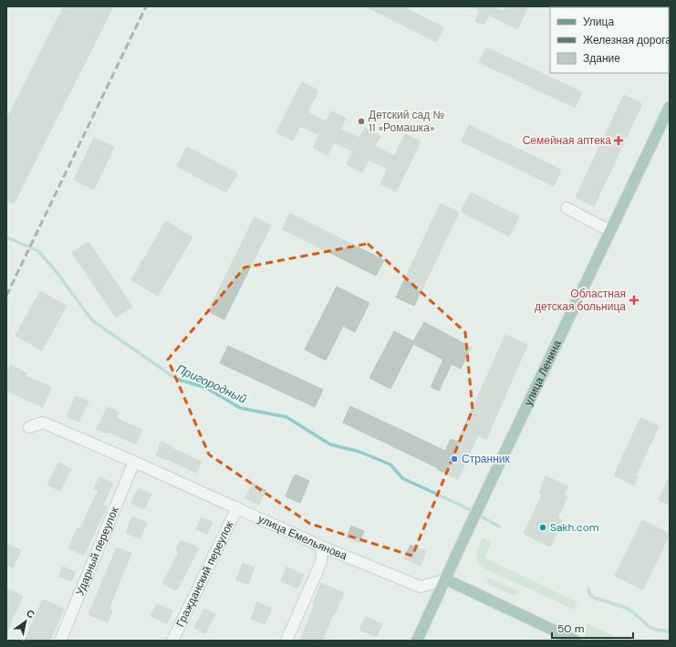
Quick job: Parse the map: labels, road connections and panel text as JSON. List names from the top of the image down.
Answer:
{
  "streets": {
    "main road": ["улица Ленина"],
    "street": ["улица Емельянова", "Ударный переулок", "Гражданский переулок"]
  },
  "crossings": [
    ["улица Ленина", "улица Емельянова"],
    ["улица Емельянова", "Ударный переулок"],
    ["улица Емельянова", "Гражданский переулок"]
  ],
  "water": ["Пригородный"],
  "places": {
    "other": ["Детский сад № 11 «Ромашка»", "Странник", "Sakh.com"],
    "health": ["Семейная аптека", "Областная детская больница"]
  },
  "legend": ["Улица", "Железная дорога", "Здание"],
  "scale_bar": "50 m",
  "north": "top right"
}
